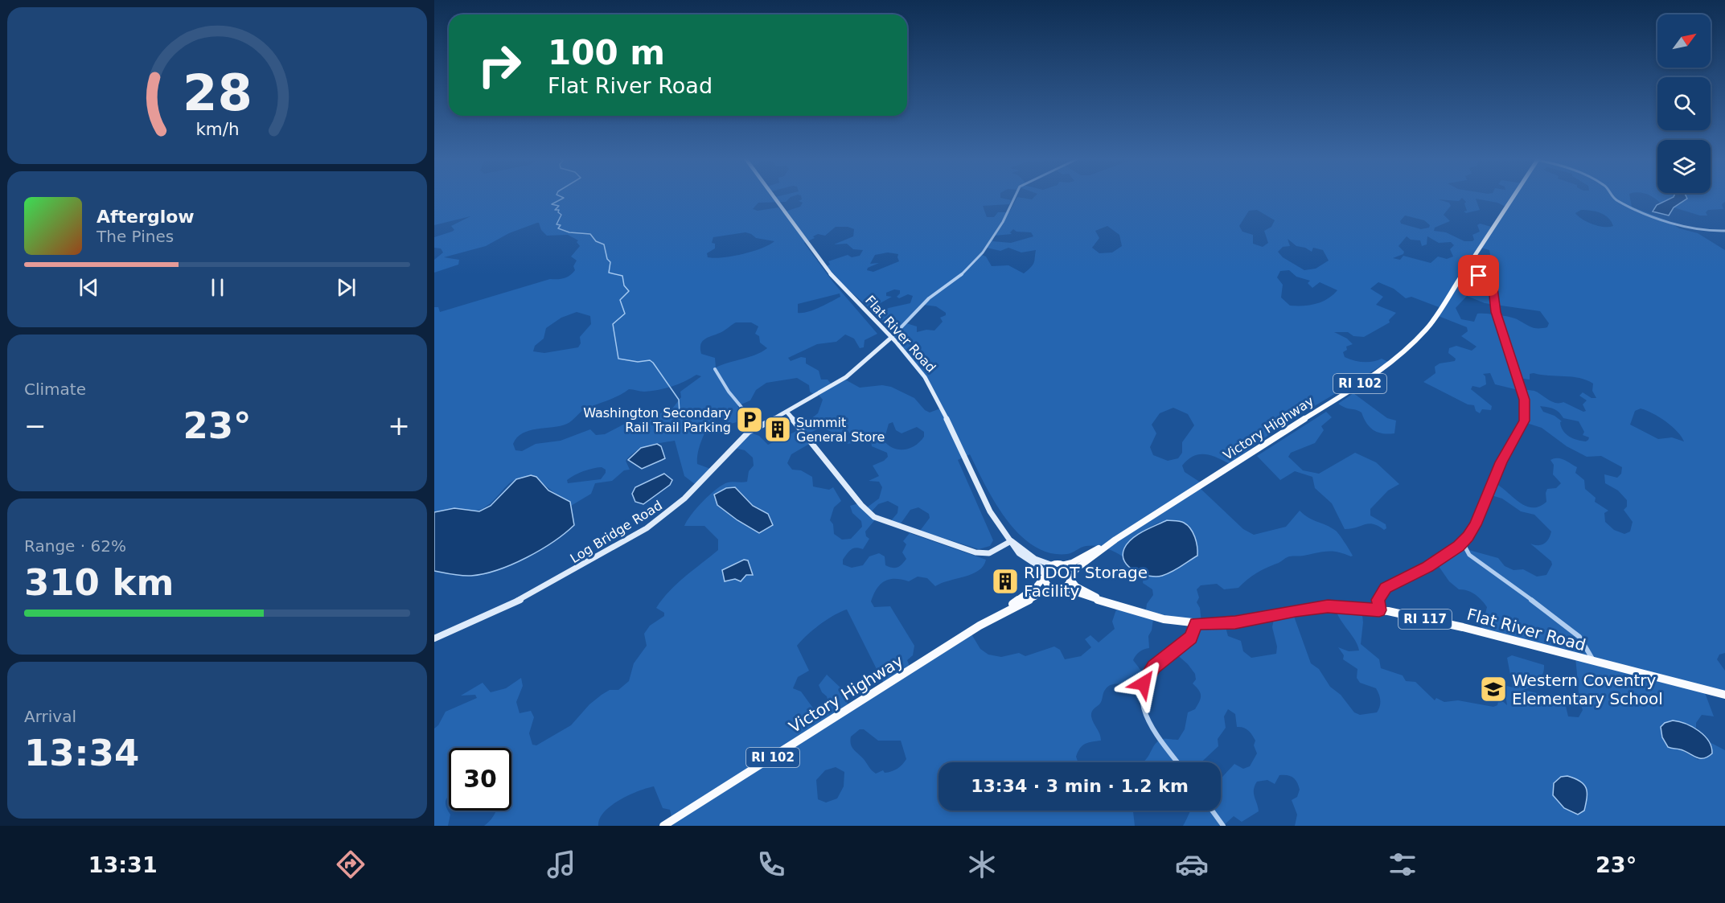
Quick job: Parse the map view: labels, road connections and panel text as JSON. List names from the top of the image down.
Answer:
{
  "streets": {
    "main road": [
      "Flat River Road",
      "RI 102",
      "Victory Highway",
      "Log Bridge Road",
      "RI 117"
    ]
  },
  "crossings": [
    ["Flat River Road", "Victory Highway"],
    ["Flat River Road", "Log Bridge Road"]
  ],
  "places": {
    "parking": ["Washington Secondary Rail Trail Parking"],
    "building": ["Summit General Store", "RI DOT Storage Facility"],
    "school or university": ["Western Coventry Elementary School"]
  },
  "north": "top right",
  "page": {
    "turn": ["100 m", "Flat River Road"],
    "song": ["Afterglow", "The Pines"],
    "tile": [
      "Climate",
      ["Range · 62%", "310 km"],
      ["Arrival", "13:34"]
    ],
    "heat": ["−", "23°", "+"],
    "limit": "30",
    "trip": "13:34 · 3 min · 1.2 km",
    "tabs": ["13:31", "23°"],
    "gauge": ["28", "km/h"]
  }
}
